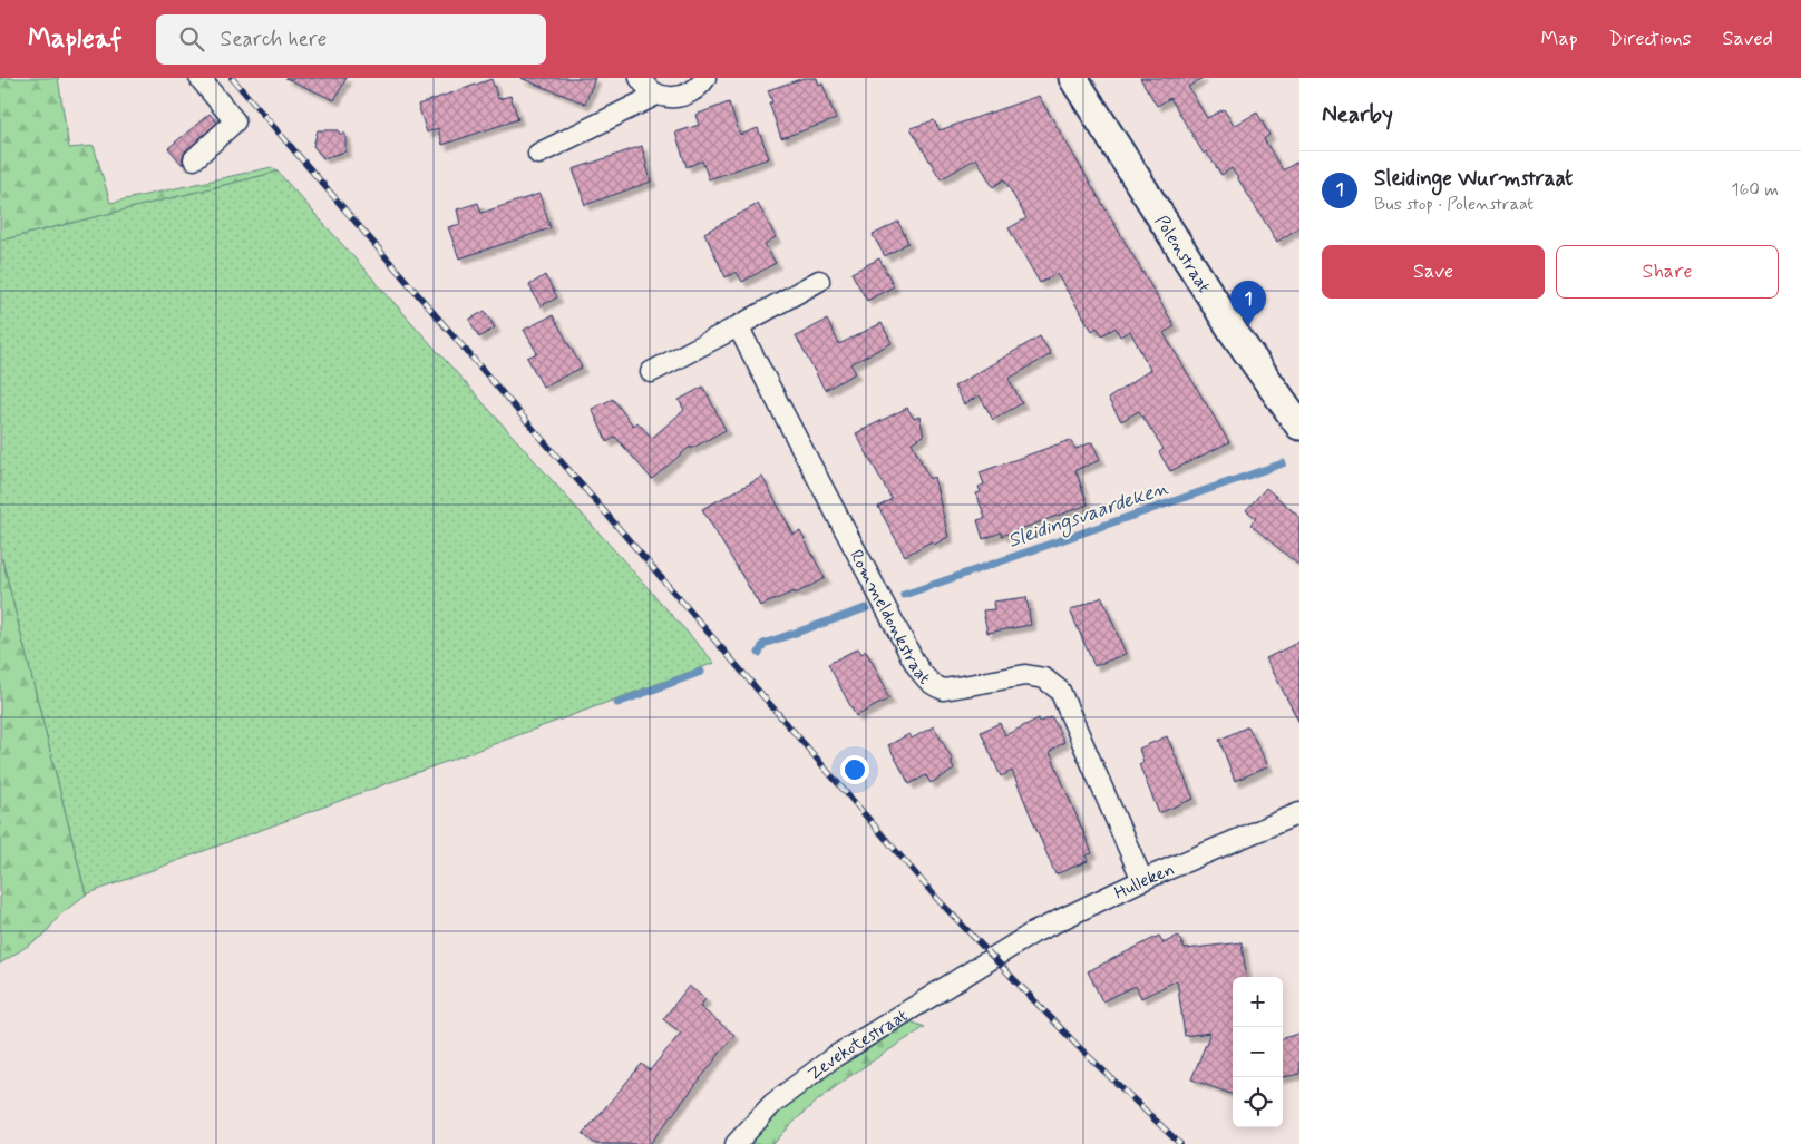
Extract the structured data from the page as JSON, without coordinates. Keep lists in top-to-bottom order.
{
  "streets": {
    "main road": ["Polenstraat"],
    "street": ["Rommeldonkstraat", "Hulleken", "Zevekotestraat"]
  },
  "crossings": [
    ["Rommeldonkstraat", "Hulleken"],
    ["Hulleken", "Zevekotestraat"]
  ],
  "water": ["Sleidingsvaardeken"],
  "page": {
    "header": "Mapleaf",
    "search": "Search here",
    "nav": ["Map", "Directions", "Saved"],
    "heading": "Nearby",
    "list": [
      {
        "mark": "1",
        "name": "Sleidinge Wurmstraat",
        "note": "Bus stop · Polenstraat",
        "value": "160 m"
      }
    ],
    "buttons": ["Save", "Share"],
    "pins": "1",
    "map_buttons": ["+", "−"]
  }
}
